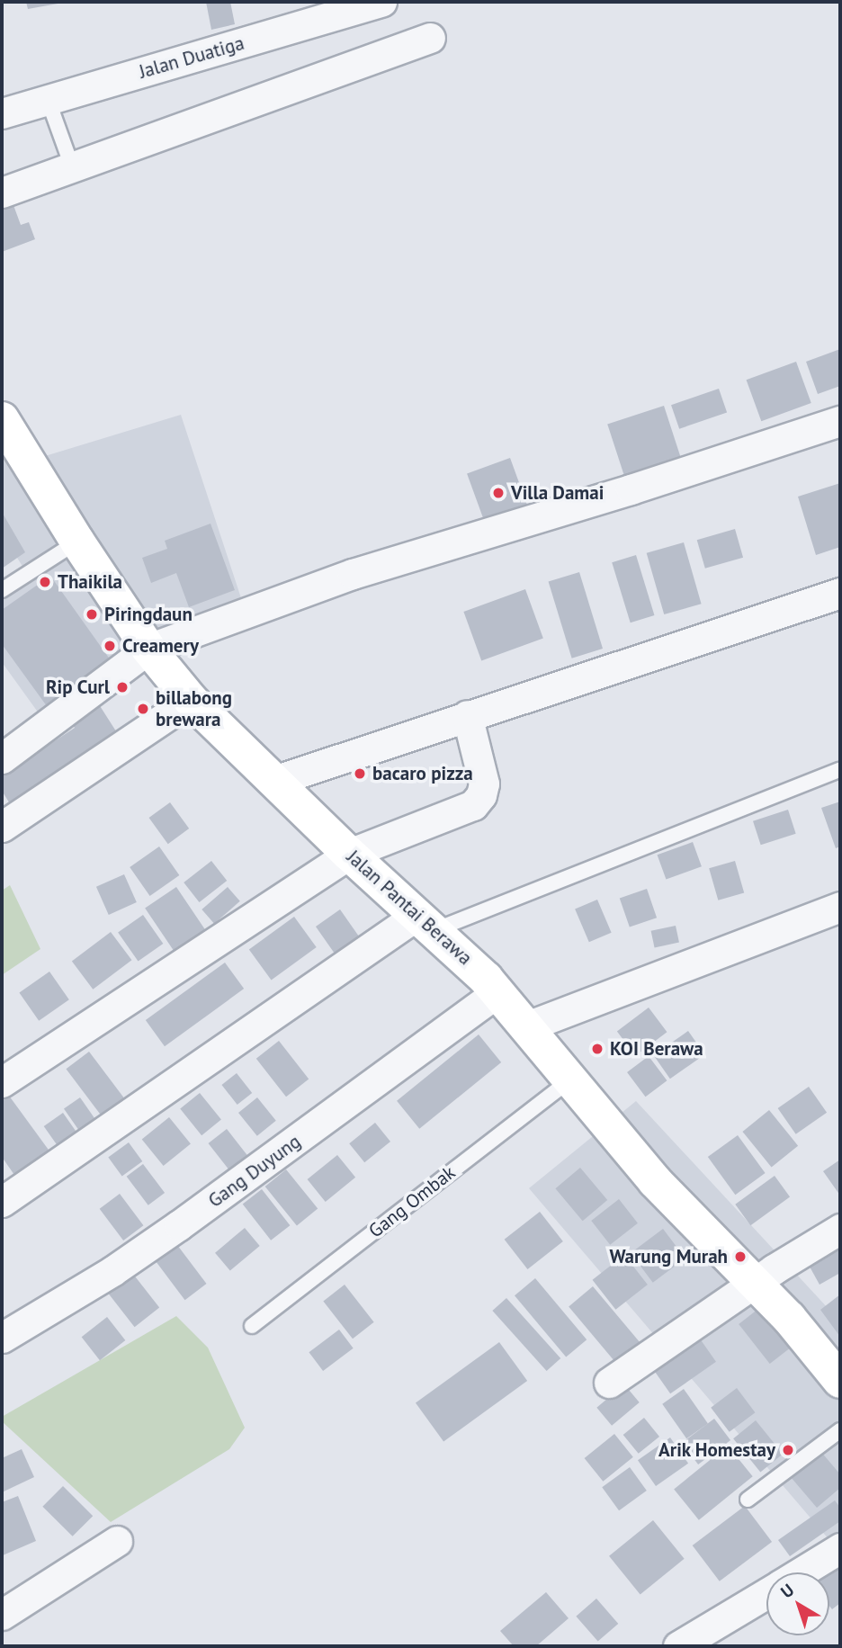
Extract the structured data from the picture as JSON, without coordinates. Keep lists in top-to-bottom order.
{
  "streets": {
    "street": ["Jalan Duatiga", "Jalan Pantai Berawa", "Gang Duyung"],
    "lane": ["Gang Ombak"]
  },
  "crossings": [
    ["Jalan Pantai Berawa", "Gang Duyung"],
    ["Jalan Pantai Berawa", "Gang Ombak"]
  ],
  "places": [
    "Villa Damai",
    "Thaikila",
    "Piringdaun",
    "Creamery",
    "Rip Curl",
    "billabong brewara",
    "bacaro pizza",
    "KOI Berawa",
    "Warung Murah",
    "Arik Homestay"
  ],
  "north": "top left"
}
